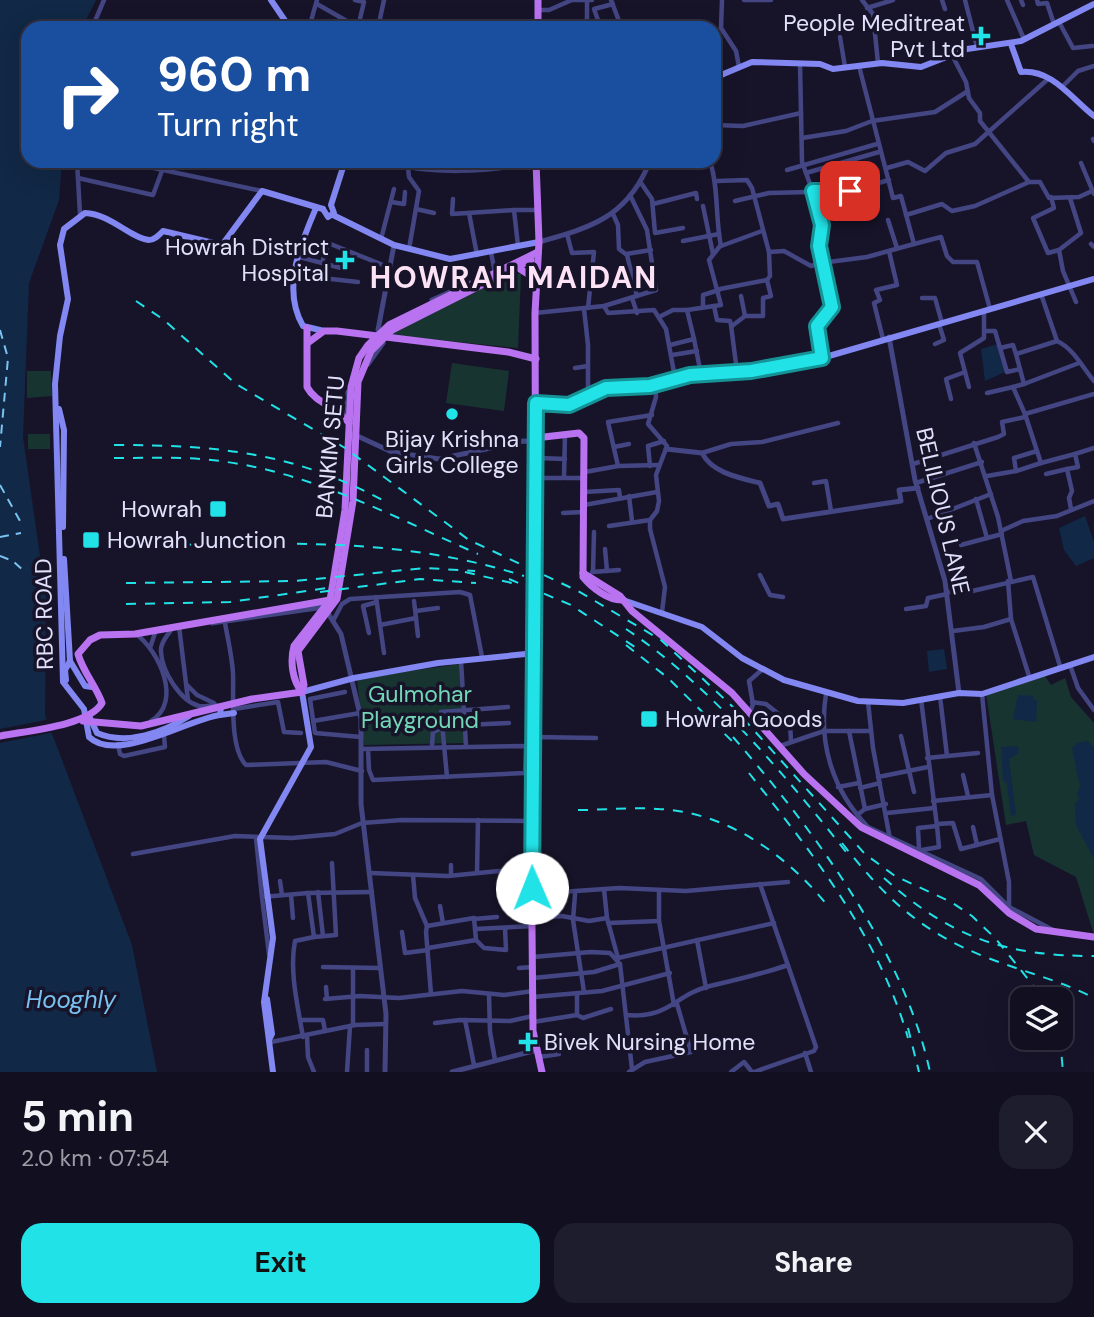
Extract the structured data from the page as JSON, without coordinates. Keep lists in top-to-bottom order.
{
  "streets": {
    "main road": ["BANKIM SETU", "RBC ROAD"],
    "street": ["BELILIOUS LANE"]
  },
  "districts": ["HOWRAH MAIDAN"],
  "water": ["Hooghly"],
  "parks": ["Gulmohar Playground"],
  "places": {
    "health": ["People Meditreat Pvt Ltd", "Howrah District Hospital", "Bivek Nursing Home"],
    "other": ["Bijay Krishna Girls College"],
    "transit": ["Howrah", "Howrah Junction", "Howrah Goods"]
  },
  "page": {
    "turn": ["960 m", "Turn right"],
    "heading": ["5 min", "2.0 km · 07:54"],
    "buttons": ["Exit", "Share"]
  }
}
